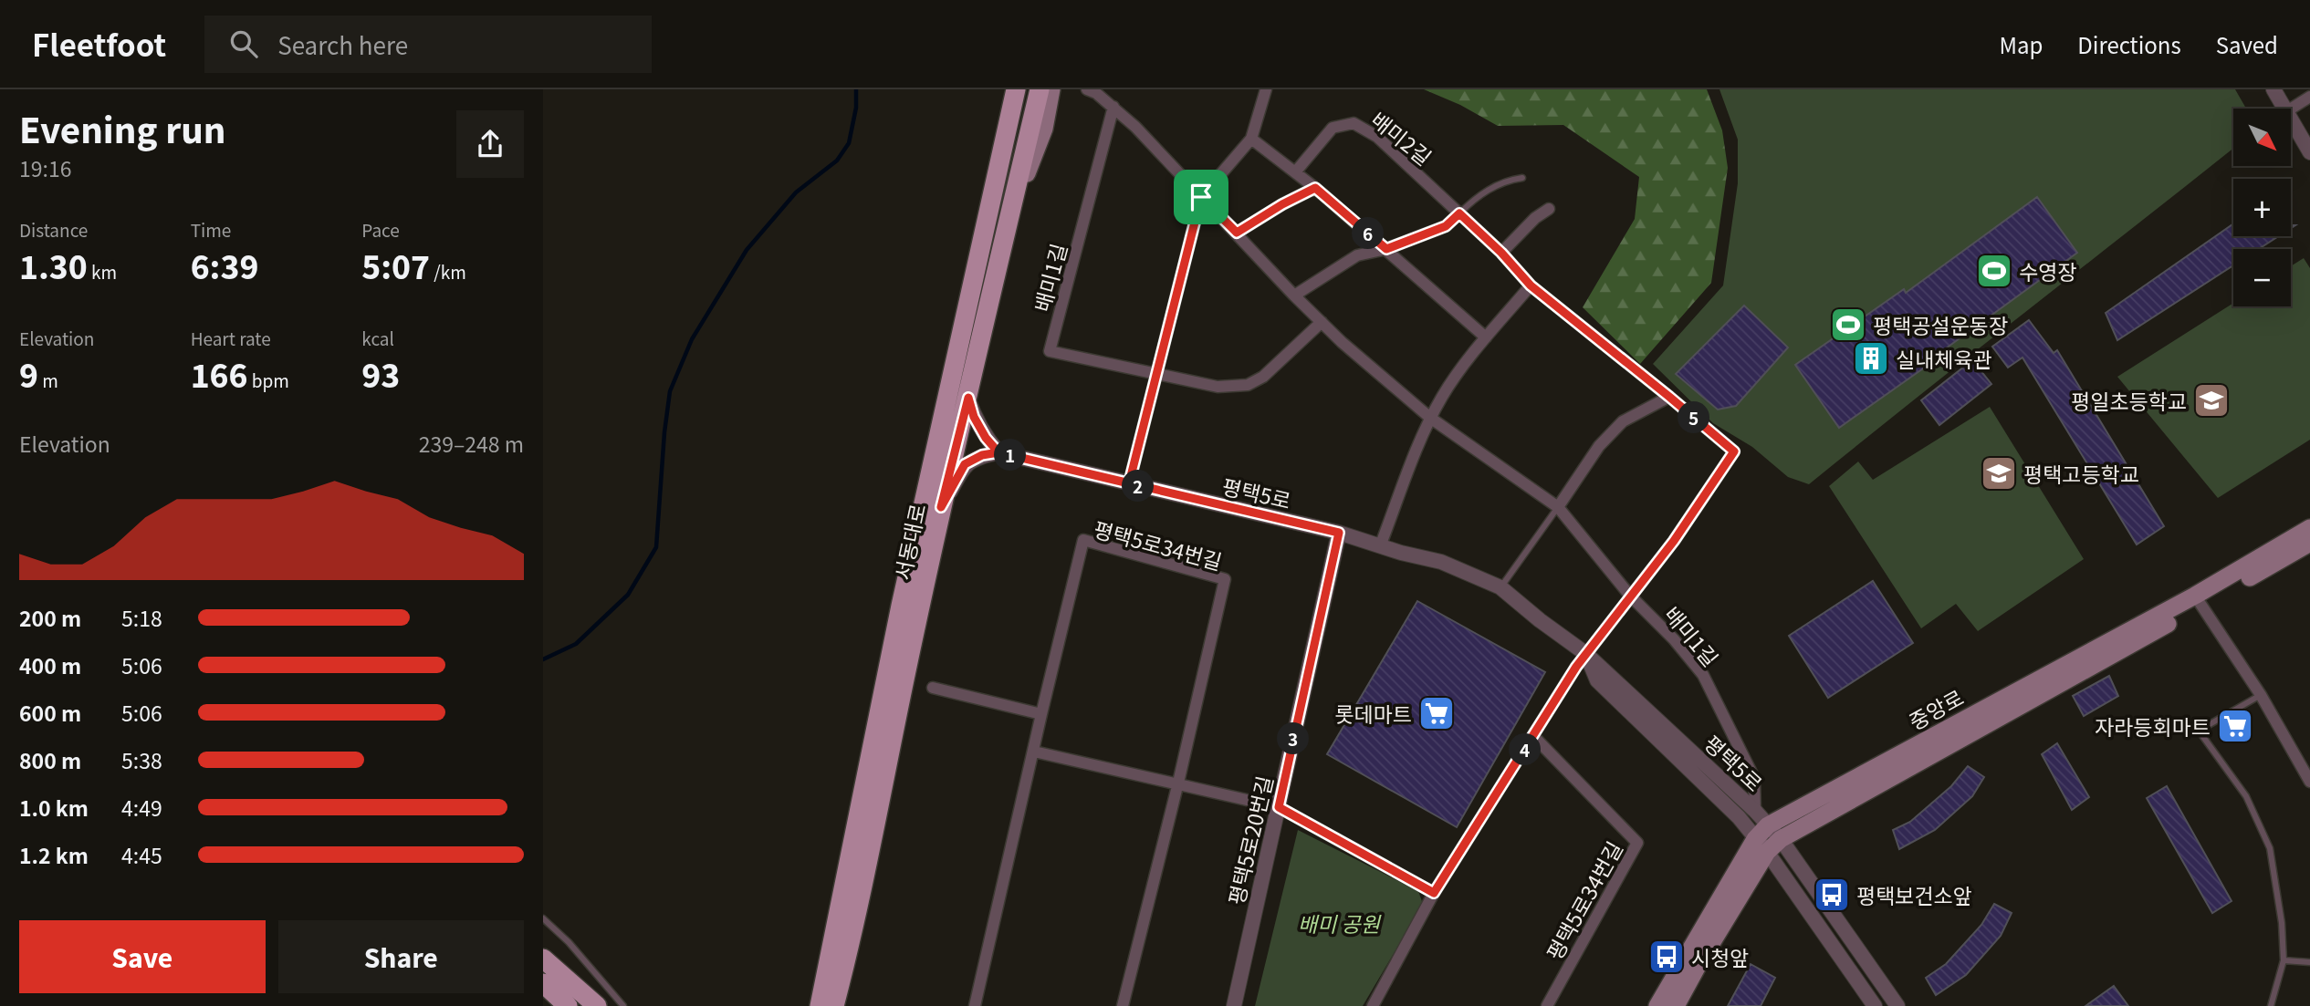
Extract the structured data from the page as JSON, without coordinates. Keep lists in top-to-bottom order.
{
  "streets": {
    "main road": ["서동대로", "중앙로"],
    "street": [
      "배미2길",
      "배미1길",
      "평택5로",
      "평택5로34번길",
      "평택5로20번길"
    ]
  },
  "crossings": [
    ["배미2길", "배미1길"],
    ["배미1길", "평택5로"],
    ["평택5로", "중앙로"],
    ["평택5로", "평택5로20번길"]
  ],
  "parks": ["배미 공원"],
  "places": {
    "sports": ["수영장", "평택공설운동장"],
    "building": ["실내체육관"],
    "school or university": ["평일초등학교", "평택고등학교"],
    "supermarket": ["롯데마트", "자라등회마트"],
    "bus stop": ["평택보건소앞", "시청앞"]
  },
  "north": "bottom right",
  "page": {
    "header": "Fleetfoot",
    "search": "Search here",
    "nav": ["Map", "Directions", "Saved"],
    "heading": ["Evening run", "19:16"],
    "map_buttons": ["+", "−"],
    "stats": [
      ["Distance", "1.30 km"],
      ["Time", "6:39"],
      ["Pace", "5:07 /km"],
      ["Elevation", "9 m"],
      ["Heart rate", "166 bpm"],
      ["kcal", "93"]
    ],
    "pins": [
      "6",
      "5",
      "1",
      "2",
      "3",
      "4"
    ],
    "chart": ["Elevation", "239–248 m"],
    "list": [
      {
        "name": "200 m",
        "note": "5:18"
      },
      {
        "name": "400 m",
        "note": "5:06"
      },
      {
        "name": "600 m",
        "note": "5:06"
      },
      {
        "name": "800 m",
        "note": "5:38"
      },
      {
        "name": "1.0 km",
        "note": "4:49"
      },
      {
        "name": "1.2 km",
        "note": "4:45"
      }
    ],
    "buttons": ["Save", "Share"]
  }
}
